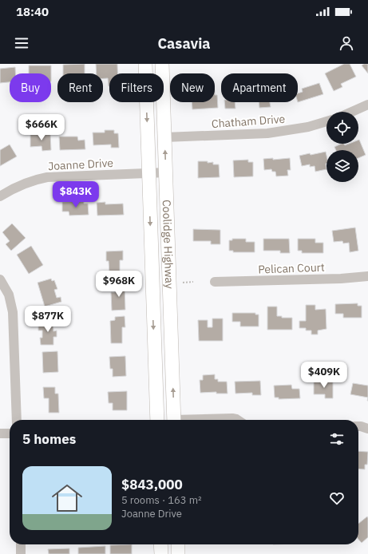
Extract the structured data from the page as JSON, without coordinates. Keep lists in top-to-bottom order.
{
  "streets": {
    "main road": ["Coolidge Highway"],
    "street": ["Chatham Drive", "Joanne Drive", "Pelican Court"]
  },
  "crossings": [
    ["Chatham Drive", "Coolidge Highway"],
    ["Joanne Drive", "Coolidge Highway"]
  ],
  "page": {
    "status": "18:40",
    "header": "Casavia",
    "chip": [
      "Buy",
      "Rent",
      "Filters",
      "New",
      "Apartment"
    ],
    "price": [
      "$666K",
      "$843K",
      "$968K",
      "$877K",
      "$409K"
    ],
    "heading": "5 homes",
    "list": [
      {
        "name": "$843,000",
        "note": "5 rooms · 163 m² · Joanne Drive"
      }
    ]
  }
}
